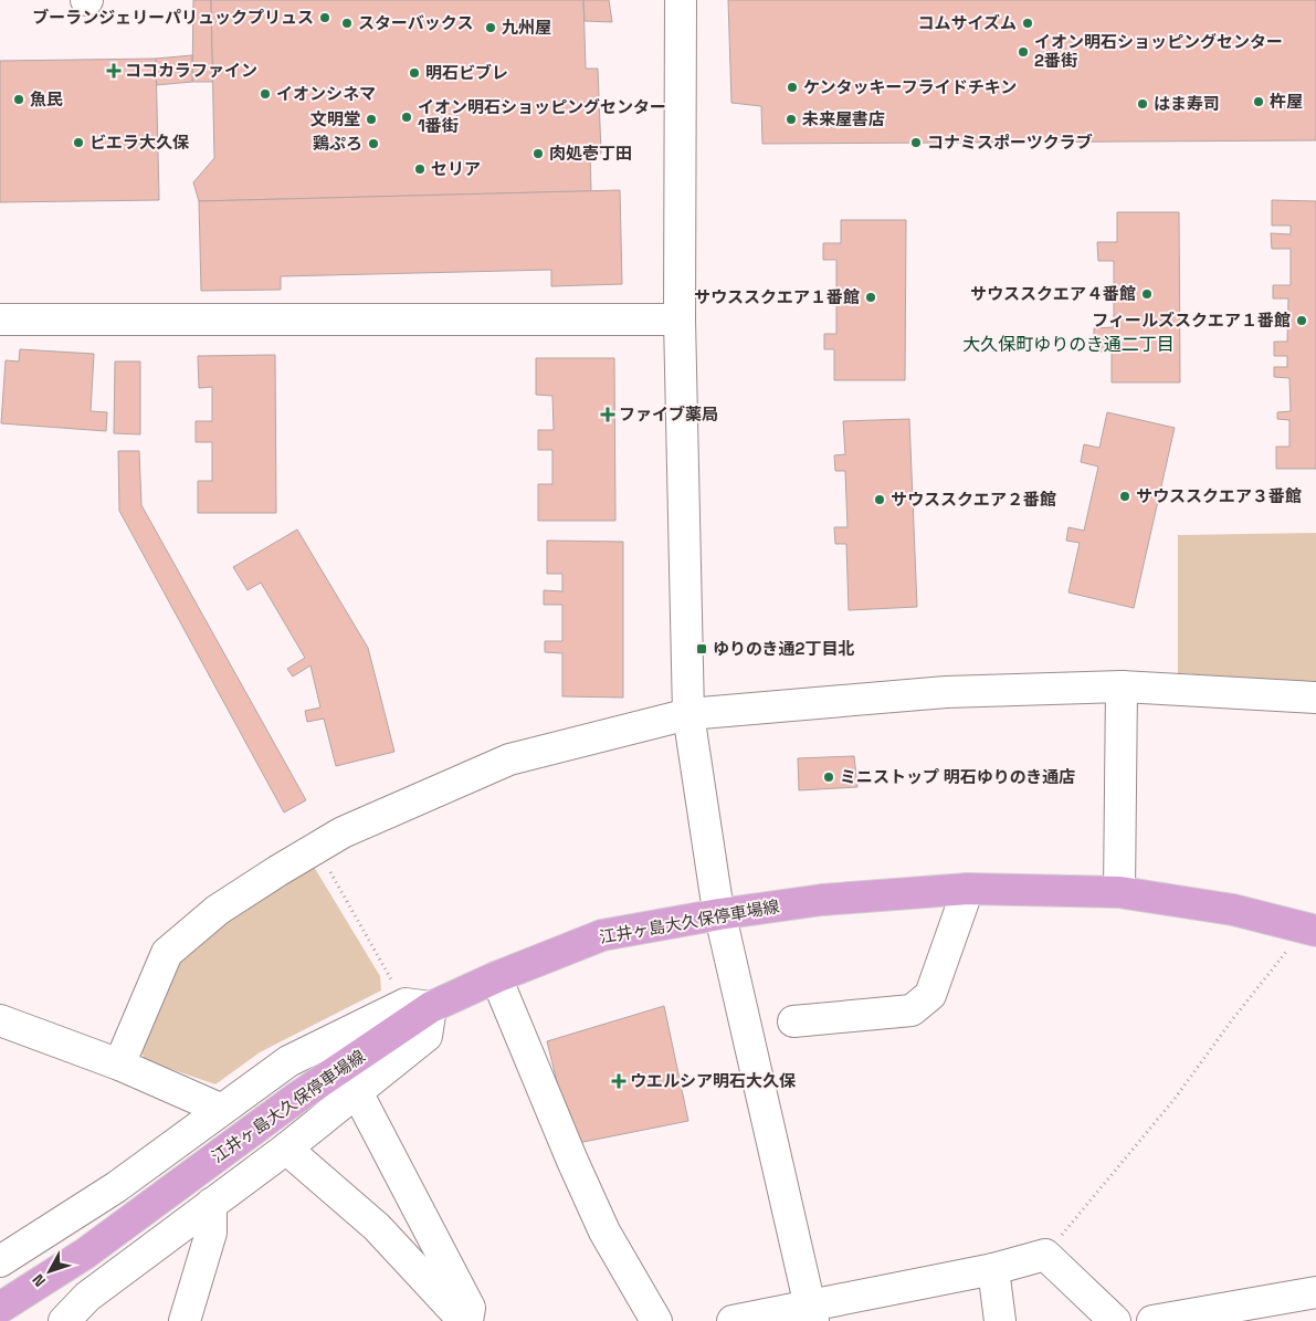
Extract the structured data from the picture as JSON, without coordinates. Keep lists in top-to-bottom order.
{
  "streets": {
    "main road": ["江井ヶ島大久保停車場線"]
  },
  "districts": ["大久保町ゆりのき通二丁目"],
  "places": {
    "other": [
      "ブーランジェリーパリュックプリュス",
      "スターバックス",
      "コムサイズム",
      "九州屋",
      "イオン明石ショッピングセンター 2番街",
      "明石ビブレ",
      "ケンタッキーフライドチキン",
      "イオンシネマ",
      "魚民",
      "杵屋",
      "はま寿司",
      "イオン明石ショッピングセンター 1番街",
      "文明堂",
      "未来屋書店",
      "ビエラ大久保",
      "コナミスポーツクラブ",
      "鶏ぷろ",
      "肉処壱丁田",
      "セリア",
      "サウススクエア４番館",
      "サウススクエア１番館",
      "フィールズスクエア１番館",
      "サウススクエア３番館",
      "サウススクエア２番館",
      "ミニストップ 明石ゆりのき通店"
    ],
    "health": ["ココカラファイン", "ファイブ薬局", "ウエルシア明石大久保"],
    "transit": ["ゆりのき通2丁目北"]
  },
  "north": "bottom left"
}
